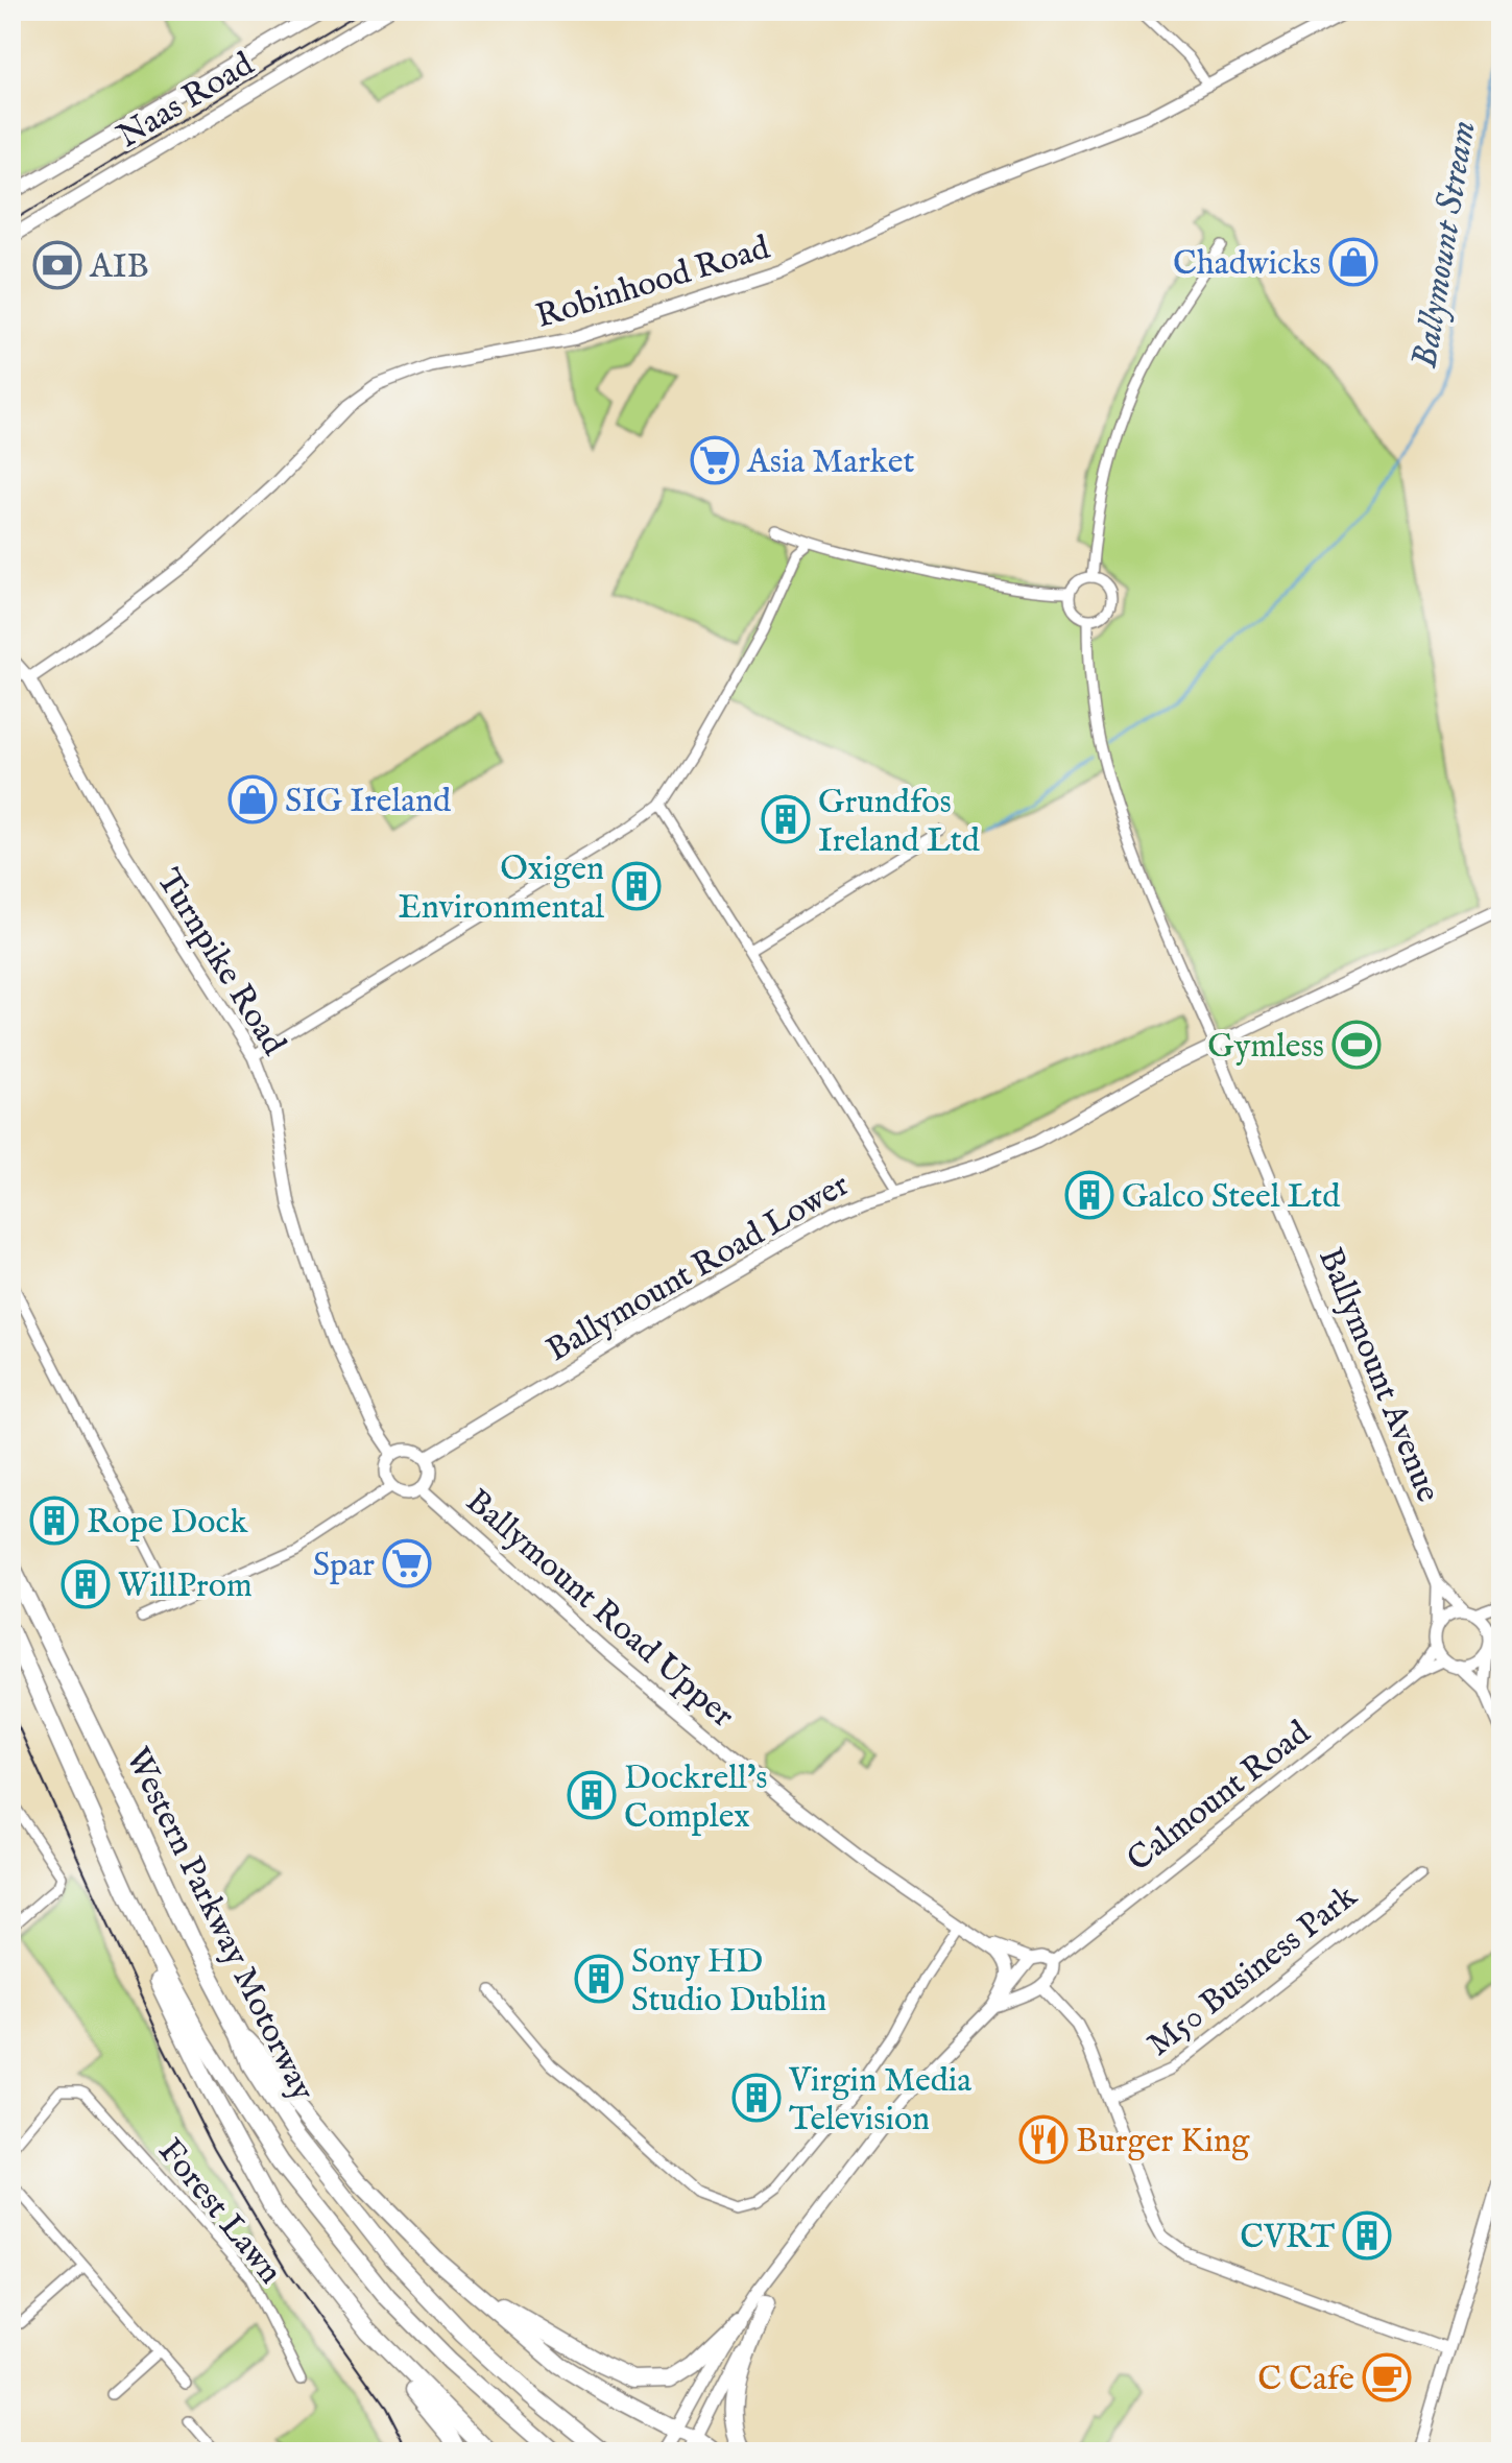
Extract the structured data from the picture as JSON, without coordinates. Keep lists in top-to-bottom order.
{
  "streets": {
    "highway": ["Western Parkway Motorway"],
    "main road": ["Naas Road"],
    "street": [
      "Robinhood Road",
      "Turnpike Road",
      "Ballymount Road Lower",
      "Ballymount Avenue",
      "Ballymount Road Upper",
      "Calmount Road",
      "M50 Business Park",
      "Forest Lawn"
    ]
  },
  "crossings": [
    ["Robinhood Road", "Turnpike Road"],
    ["Turnpike Road", "Ballymount Road Lower"],
    ["Turnpike Road", "Ballymount Road Upper"],
    ["Ballymount Road Lower", "Ballymount Avenue"],
    ["Ballymount Road Lower", "Ballymount Road Upper"],
    ["Ballymount Avenue", "Calmount Road"],
    ["Ballymount Road Upper", "Calmount Road"]
  ],
  "water": ["Ballymount Stream"],
  "places": {
    "shop": ["Chadwicks", "SIG Ireland"],
    "bank": ["AIB"],
    "supermarket": ["Asia Market", "Spar"],
    "building": [
      "Grundfos Ireland Ltd",
      "Oxigen Environmental",
      "Galco Steel Ltd",
      "Rope Dock",
      "WillProm",
      "Dockrell's Complex",
      "Sony HD Studio Dublin",
      "Virgin Media Television",
      "CVRT"
    ],
    "sports": ["Gymless"],
    "restaurant": ["Burger King"],
    "cafe": ["C Cafe"]
  }
}
